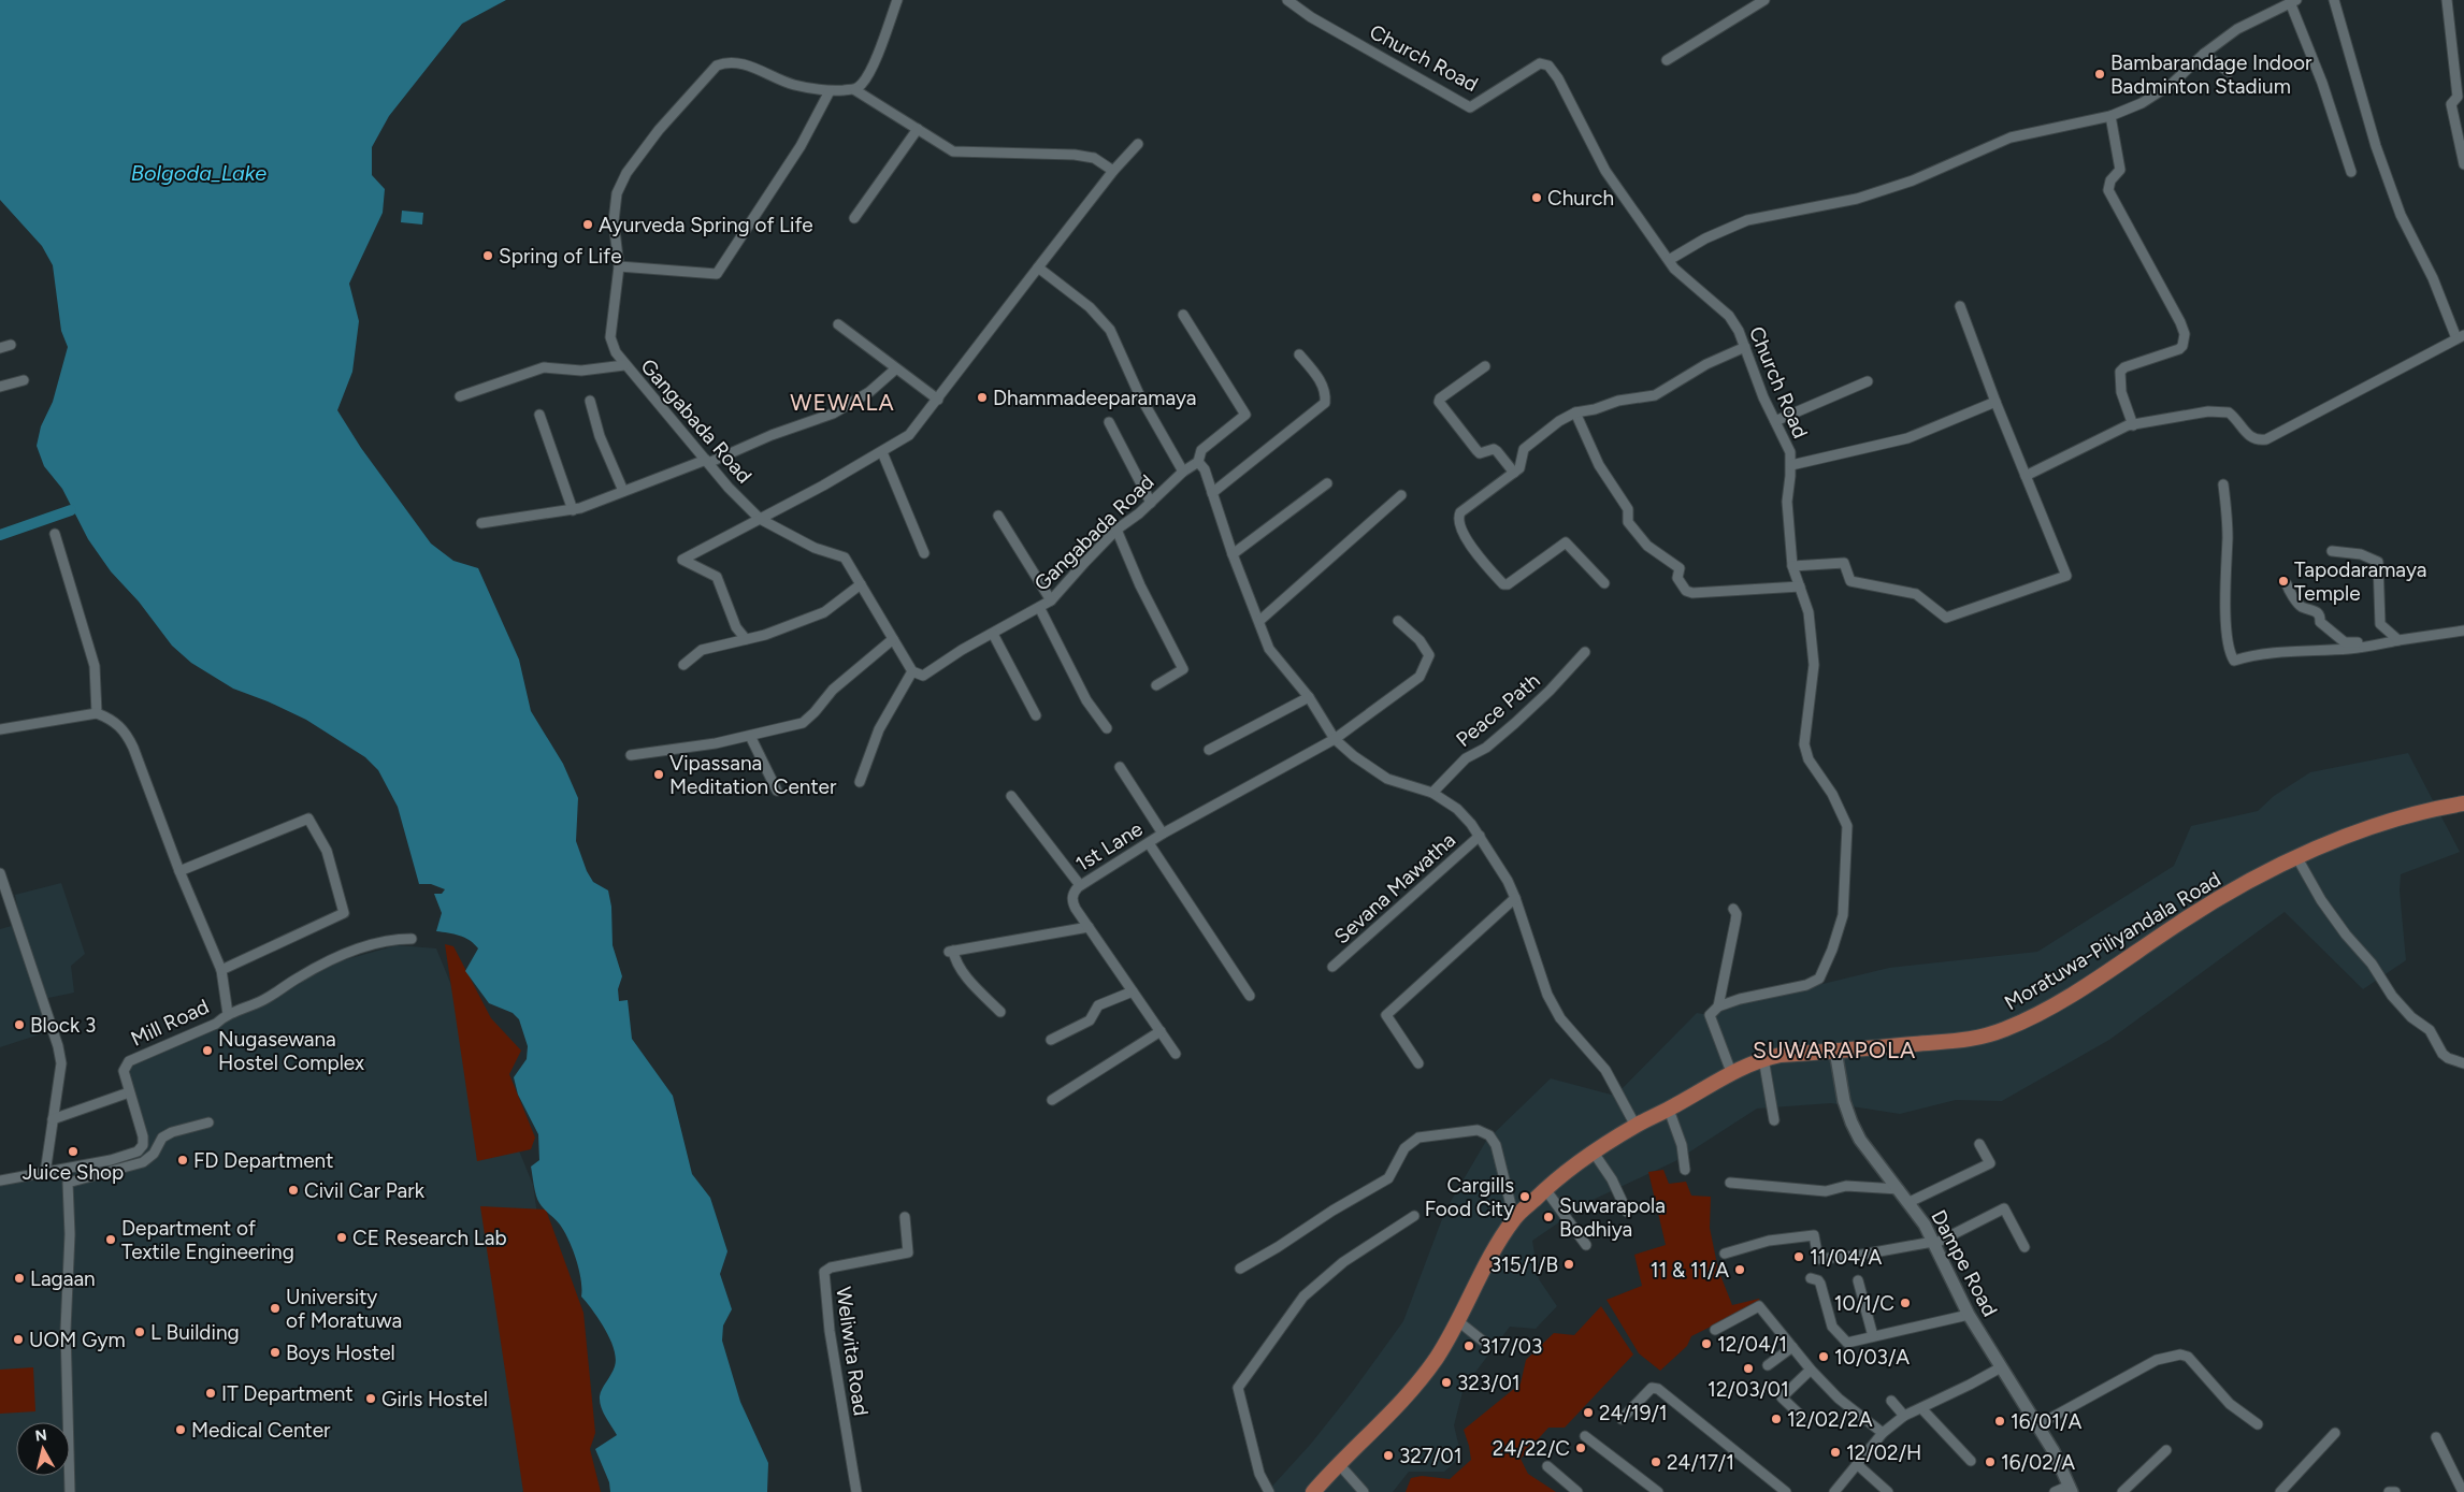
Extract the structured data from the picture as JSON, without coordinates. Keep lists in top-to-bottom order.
{
  "streets": {
    "main road": ["Moratuwa-Piliyandala Road"],
    "street": [
      "Church Road",
      "Gangabada Road",
      "Peace Path",
      "1st Lane",
      "Sevana Mawatha",
      "Mill Road",
      "Dampe Road",
      "Weliwita Road"
    ]
  },
  "crossings": [
    ["Moratuwa-Piliyandala Road", "Dampe Road"]
  ],
  "districts": ["WEWALA", "SUWARAPOLA"],
  "water": ["Bolgoda_Lake"],
  "places": [
    "Bambarandage Indoor Badminton Stadium",
    "Church",
    "Ayurveda Spring of Life",
    "Spring of Life",
    "Dhammadeeparamaya",
    "Tapodaramaya Temple",
    "Vipassana Meditation Center",
    "Block 3",
    "Nugasewana Hostel Complex",
    "Juice Shop",
    "FD Department",
    "Civil Car Park",
    "Cargills Food City",
    "Suwarapola Bodhiya",
    "CE Research Lab",
    "Department of Textile Engineering",
    "11/04/A",
    "315/1/B",
    "11 & 11/A",
    "Lagaan",
    "10/1/C",
    "University of Moratuwa",
    "L Building",
    "UOM Gym",
    "12/04/1",
    "317/03",
    "Boys Hostel",
    "10/03/A",
    "12/03/01",
    "323/01",
    "IT Department",
    "Girls Hostel",
    "24/19/1",
    "12/02/2A",
    "16/01/A",
    "Medical Center",
    "24/22/C",
    "12/02/H",
    "327/01",
    "24/17/1",
    "16/02/A"
  ],
  "north": "top"
}
